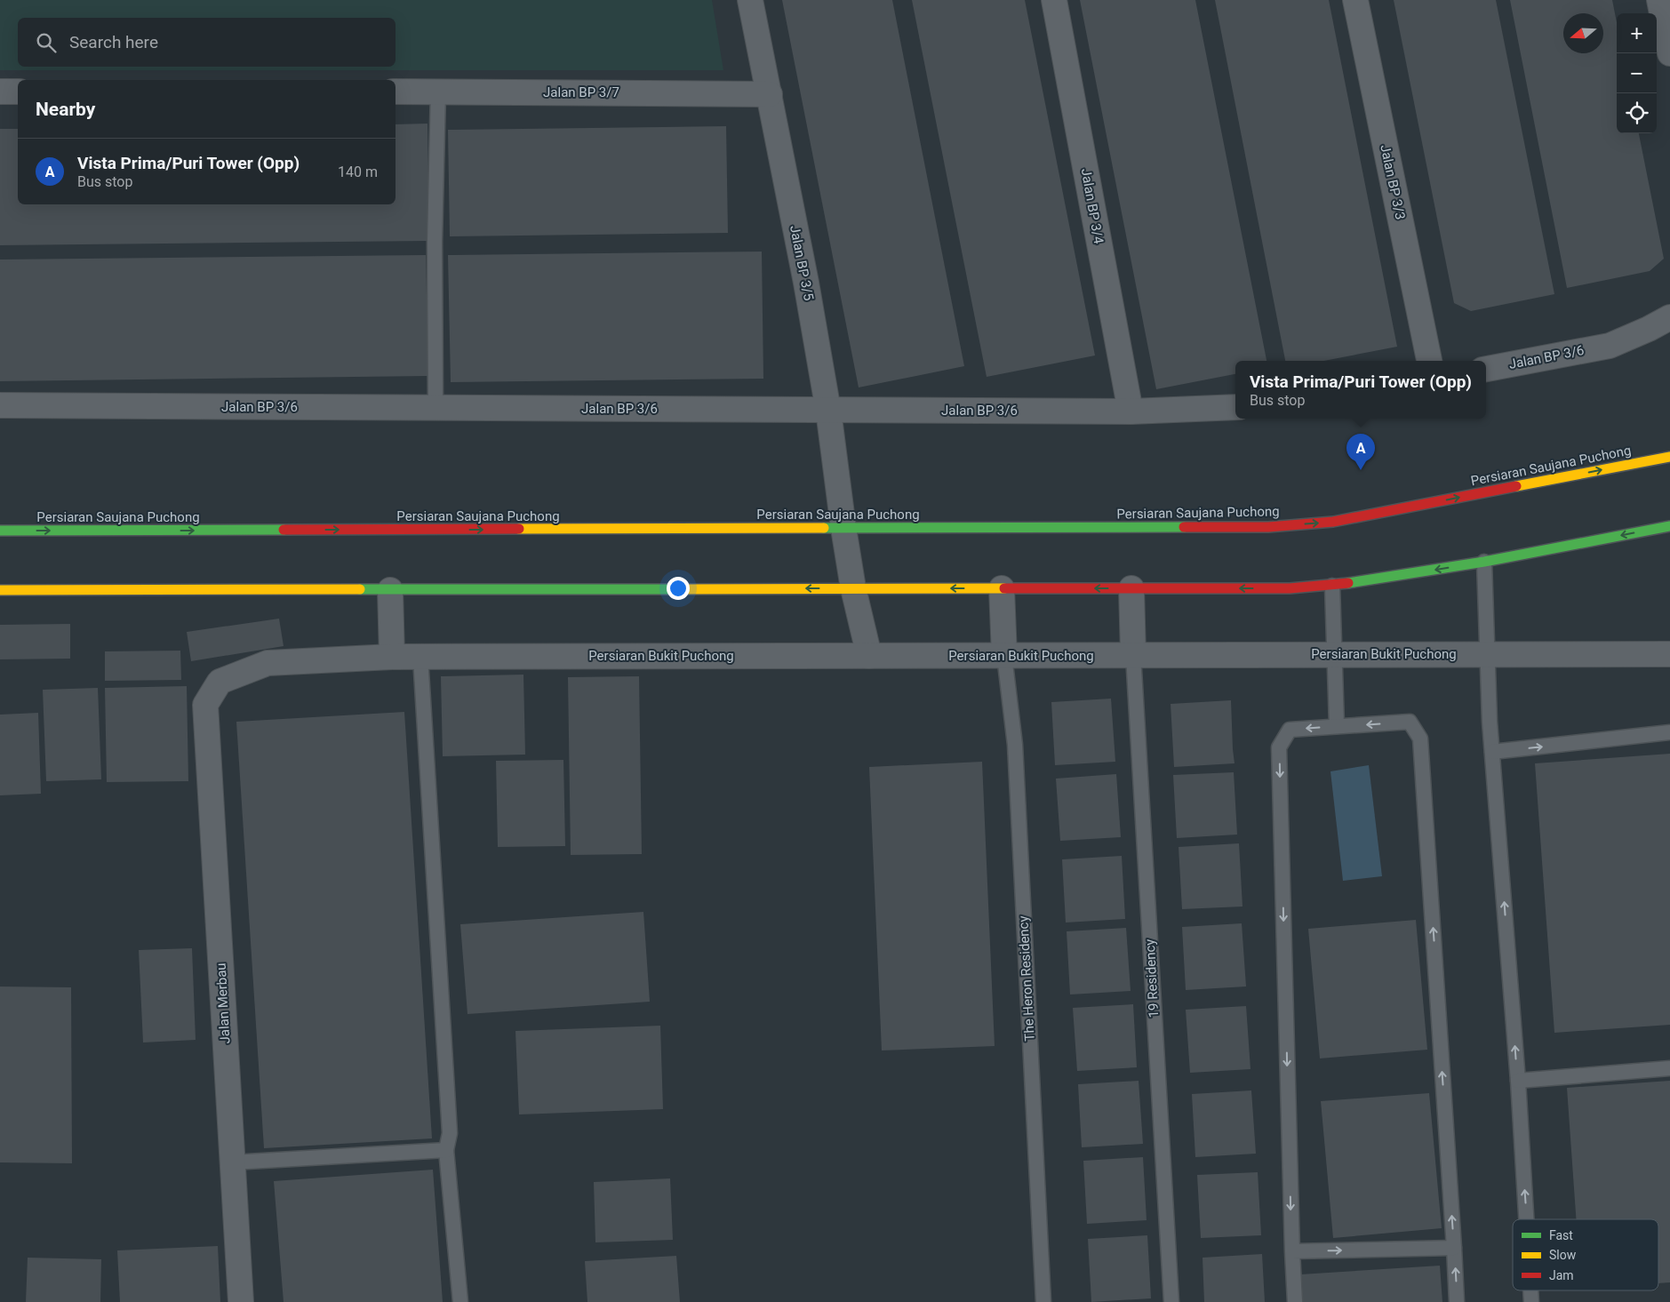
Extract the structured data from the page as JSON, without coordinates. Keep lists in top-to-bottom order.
{
  "streets": {
    "street": [
      "Jalan BP 3/7",
      "Jalan BP 3/3",
      "Jalan BP 3/4",
      "Jalan BP 3/5",
      "Jalan BP 3/6",
      "Persiaran Saujana Puchong",
      "Persiaran Bukit Puchong",
      "Jalan Merbau"
    ],
    "lane": ["The Heron Residency", "19 Residency"]
  },
  "crossings": [
    ["Jalan BP 3/7", "Jalan BP 3/5"],
    ["Jalan BP 3/4", "Jalan BP 3/6"],
    ["Jalan BP 3/5", "Jalan BP 3/6"],
    ["Jalan BP 3/5", "Persiaran Saujana Puchong"],
    ["Jalan BP 3/5", "Persiaran Bukit Puchong"],
    ["Persiaran Bukit Puchong", "The Heron Residency"],
    ["Persiaran Bukit Puchong", "19 Residency"],
    ["Persiaran Bukit Puchong", "Jalan Merbau"]
  ],
  "legend": ["Fast", "Slow", "Jam"],
  "north": "left",
  "page": {
    "map_buttons": ["+", "−"],
    "search": "Search here",
    "heading": "Nearby",
    "list": [
      {
        "mark": "A",
        "name": "Vista Prima/Puri Tower (Opp)",
        "note": "Bus stop",
        "value": "140 m"
      }
    ],
    "popup": ["Vista Prima/Puri Tower (Opp)", "Bus stop"],
    "pins": "A"
  }
}
